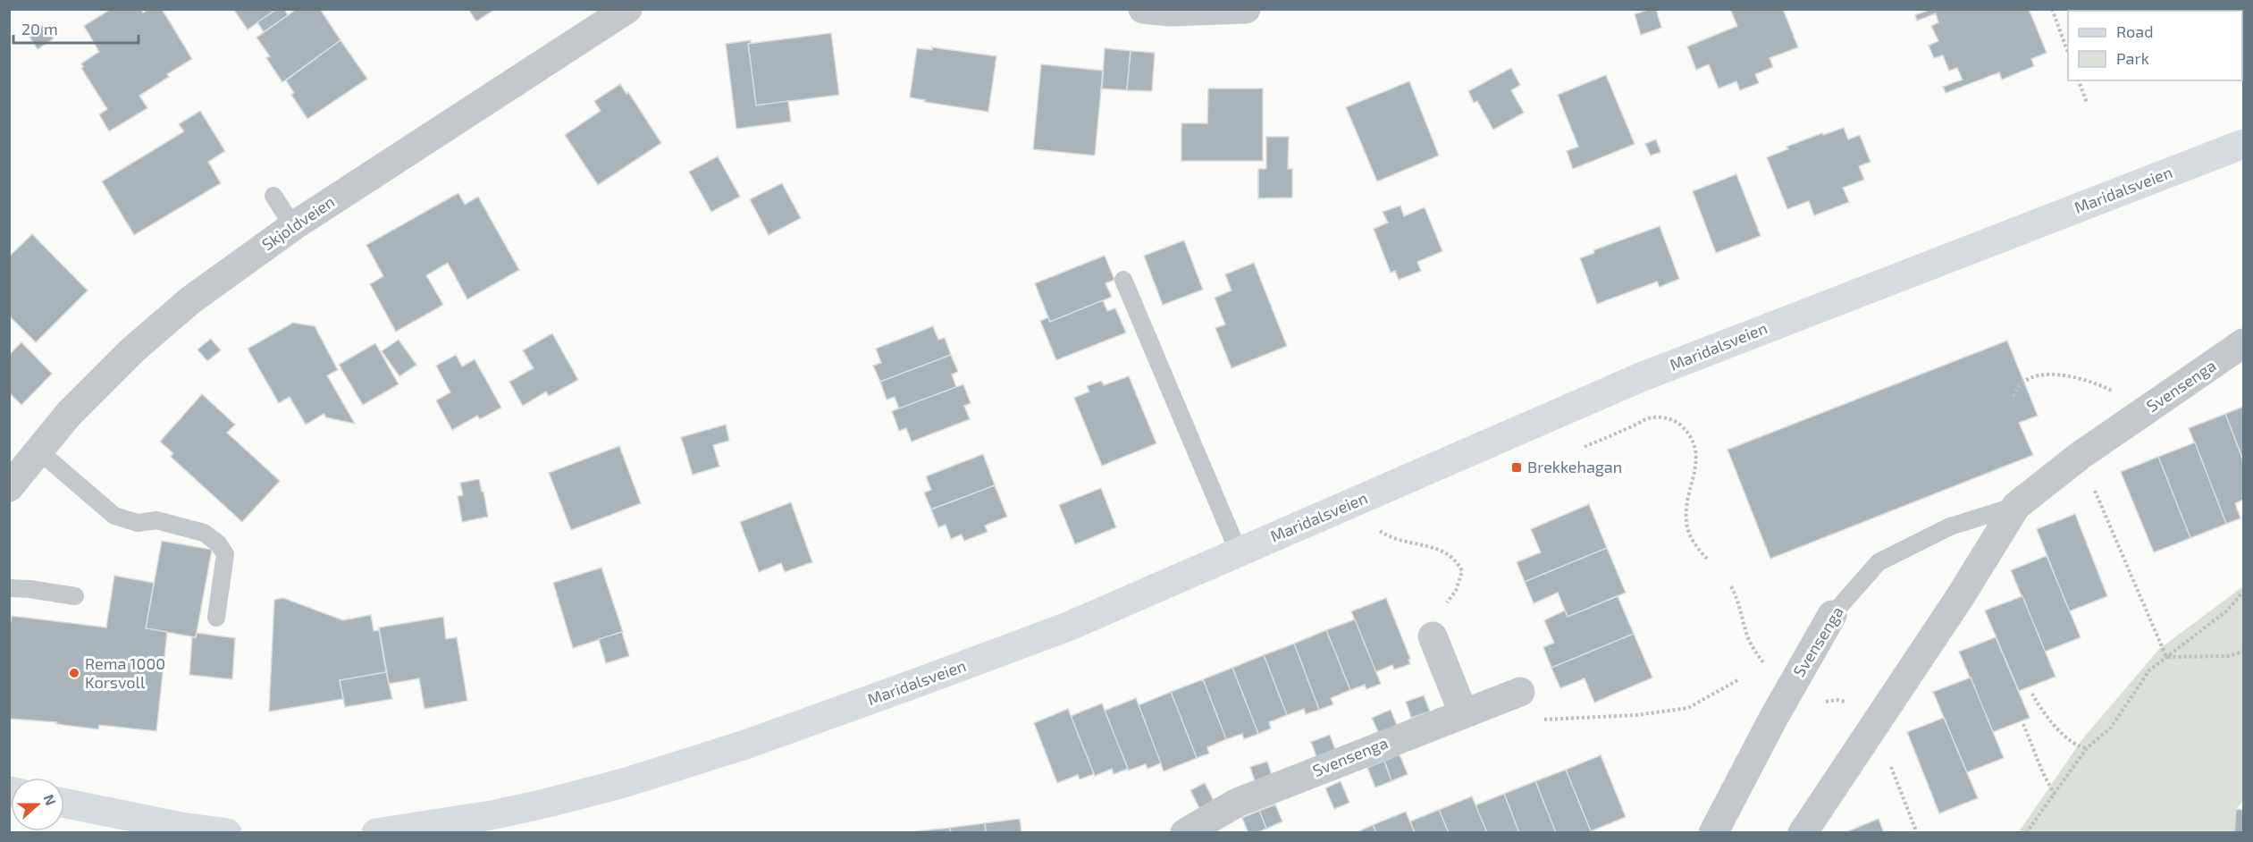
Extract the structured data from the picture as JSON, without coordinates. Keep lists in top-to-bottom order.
{
  "streets": {
    "main road": ["Maridalsveien"],
    "street": ["Skjoldveien", "Svensenga"]
  },
  "places": {
    "transit": ["Brekkehagan"],
    "other": ["Rema 1000 Korsvoll"]
  },
  "legend": ["Road", "Park"],
  "scale_bar": "20 m",
  "north": "right"
}
